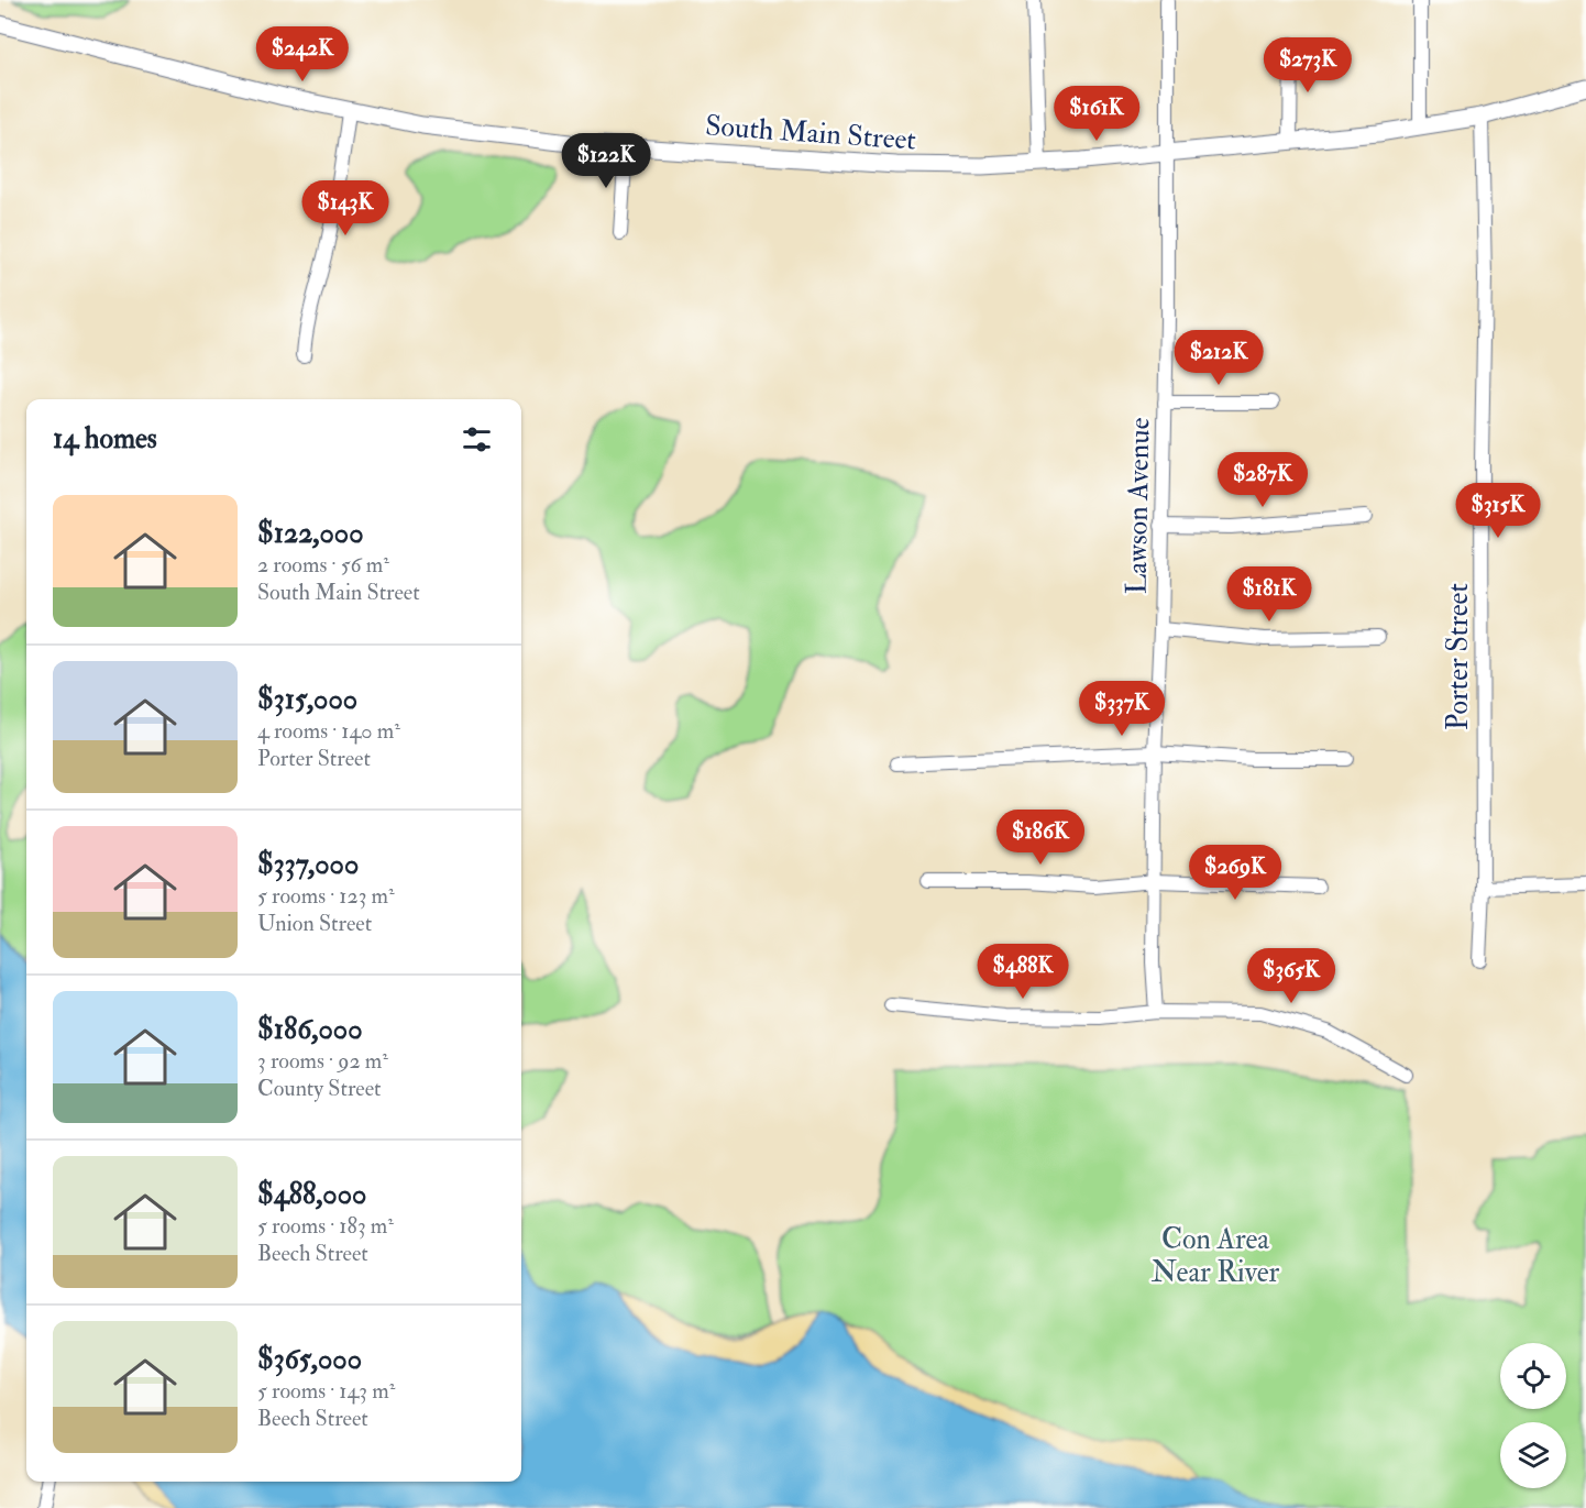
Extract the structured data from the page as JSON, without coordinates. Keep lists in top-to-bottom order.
{
  "streets": {
    "main road": ["South Main Street"],
    "street": ["Lawson Avenue", "Porter Street"]
  },
  "crossings": [
    ["South Main Street", "Lawson Avenue"],
    ["South Main Street", "Porter Street"]
  ],
  "parks": ["Con Area Near River"],
  "page": {
    "price": [
      "$242K",
      "$273K",
      "$161K",
      "$122K",
      "$143K",
      "$212K",
      "$287K",
      "$315K",
      "$181K",
      "$337K",
      "$186K",
      "$269K",
      "$488K",
      "$365K"
    ],
    "heading": "14 homes",
    "list": [
      {
        "name": "$122,000",
        "note": "2 rooms · 56 m² · South Main Street"
      },
      {
        "name": "$315,000",
        "note": "4 rooms · 140 m² · Porter Street"
      },
      {
        "name": "$337,000",
        "note": "5 rooms · 123 m² · Union Street"
      },
      {
        "name": "$186,000",
        "note": "3 rooms · 92 m² · County Street"
      },
      {
        "name": "$488,000",
        "note": "5 rooms · 183 m² · Beech Street"
      },
      {
        "name": "$365,000",
        "note": "5 rooms · 143 m² · Beech Street"
      }
    ]
  }
}
